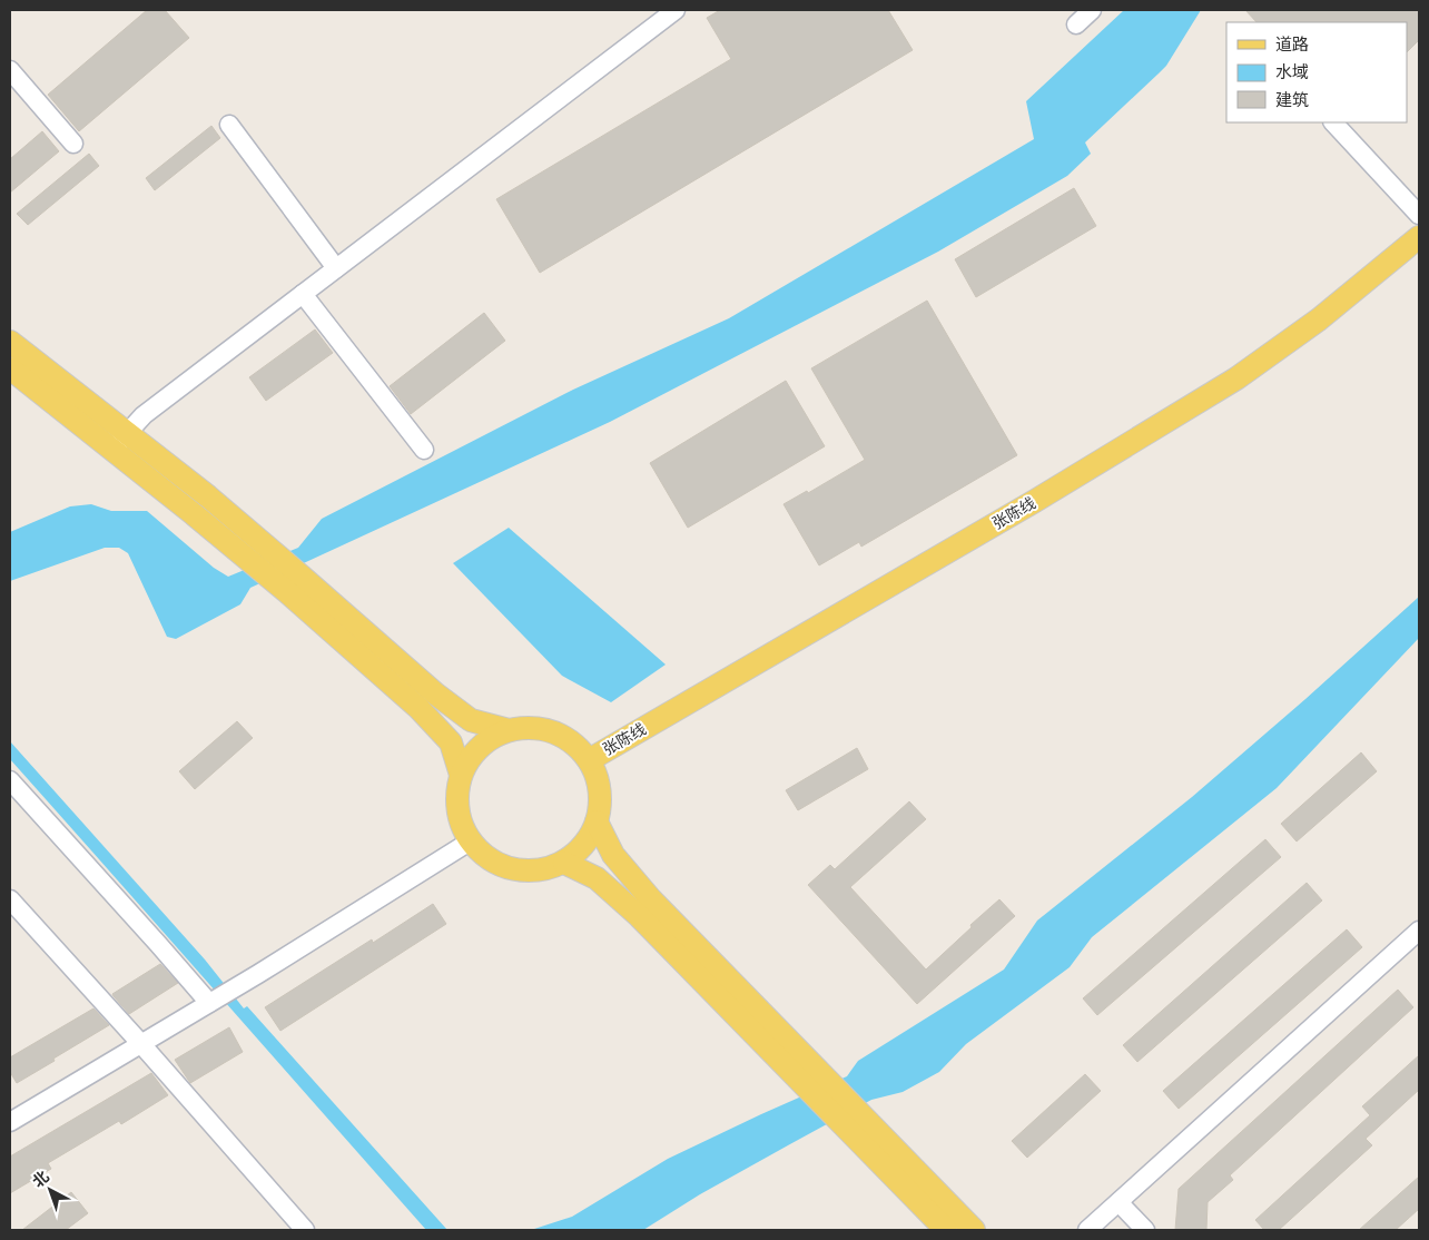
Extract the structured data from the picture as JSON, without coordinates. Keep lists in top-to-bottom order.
{
  "streets": {
    "main road": ["张陈线"]
  },
  "legend": ["道路", "水域", "建筑"],
  "north": "top left"
}
